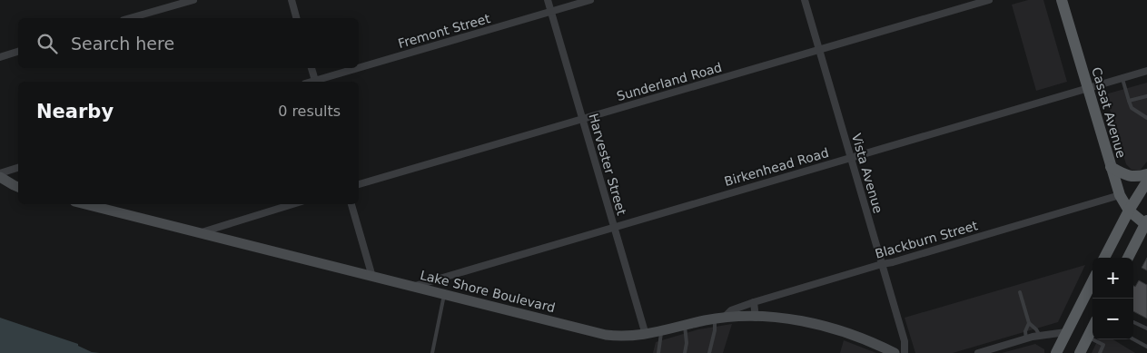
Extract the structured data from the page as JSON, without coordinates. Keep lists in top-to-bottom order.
{
  "streets": {
    "main road": ["Cassat Avenue"],
    "street": [
      "Fremont Street",
      "Sunderland Road",
      "Harvester Street",
      "Birkenhead Road",
      "Vista Avenue",
      "Blackburn Street",
      "Lake Shore Boulevard"
    ]
  },
  "crossings": [
    ["Fremont Street", "Harvester Street"],
    ["Sunderland Road", "Harvester Street"],
    ["Sunderland Road", "Vista Avenue"],
    ["Cassat Avenue", "Birkenhead Road"],
    ["Cassat Avenue", "Blackburn Street"],
    ["Harvester Street", "Birkenhead Road"],
    ["Harvester Street", "Lake Shore Boulevard"],
    ["Birkenhead Road", "Vista Avenue"],
    ["Birkenhead Road", "Lake Shore Boulevard"],
    ["Vista Avenue", "Blackburn Street"],
    ["Blackburn Street", "Lake Shore Boulevard"]
  ],
  "page": {
    "search": "Search here",
    "heading": ["Nearby", "0 results"],
    "map_buttons": ["+", "−"]
  }
}
